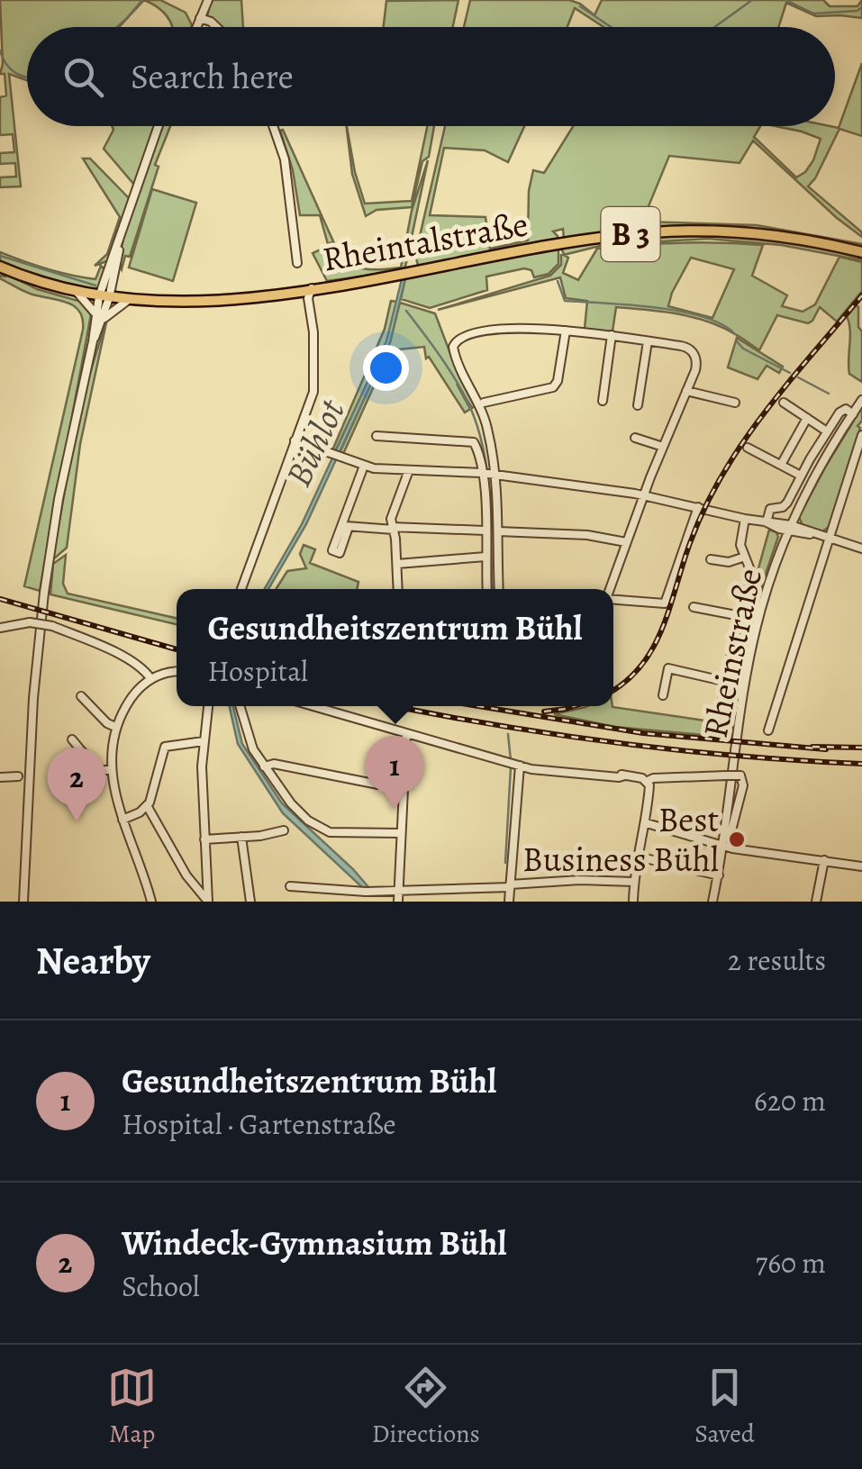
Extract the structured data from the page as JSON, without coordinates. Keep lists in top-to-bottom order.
{
  "streets": {
    "main road": ["B 3", "Rheintalstraße"],
    "street": ["Rheinstraße"]
  },
  "water": ["Bühlot"],
  "places": ["Best Business Bühl"],
  "page": {
    "search": "Search here",
    "popup": ["Gesundheitszentrum Bühl", "Hospital"],
    "pins": ["1", "2"],
    "heading": ["Nearby", "2 results"],
    "list": [
      {
        "mark": "1",
        "name": "Gesundheitszentrum Bühl",
        "note": "Hospital · Gartenstraße",
        "value": "620 m"
      },
      {
        "mark": "2",
        "name": "Windeck-Gymnasium Bühl",
        "note": "School",
        "value": "760 m"
      }
    ],
    "nav": ["Map", "Directions", "Saved"]
  }
}
